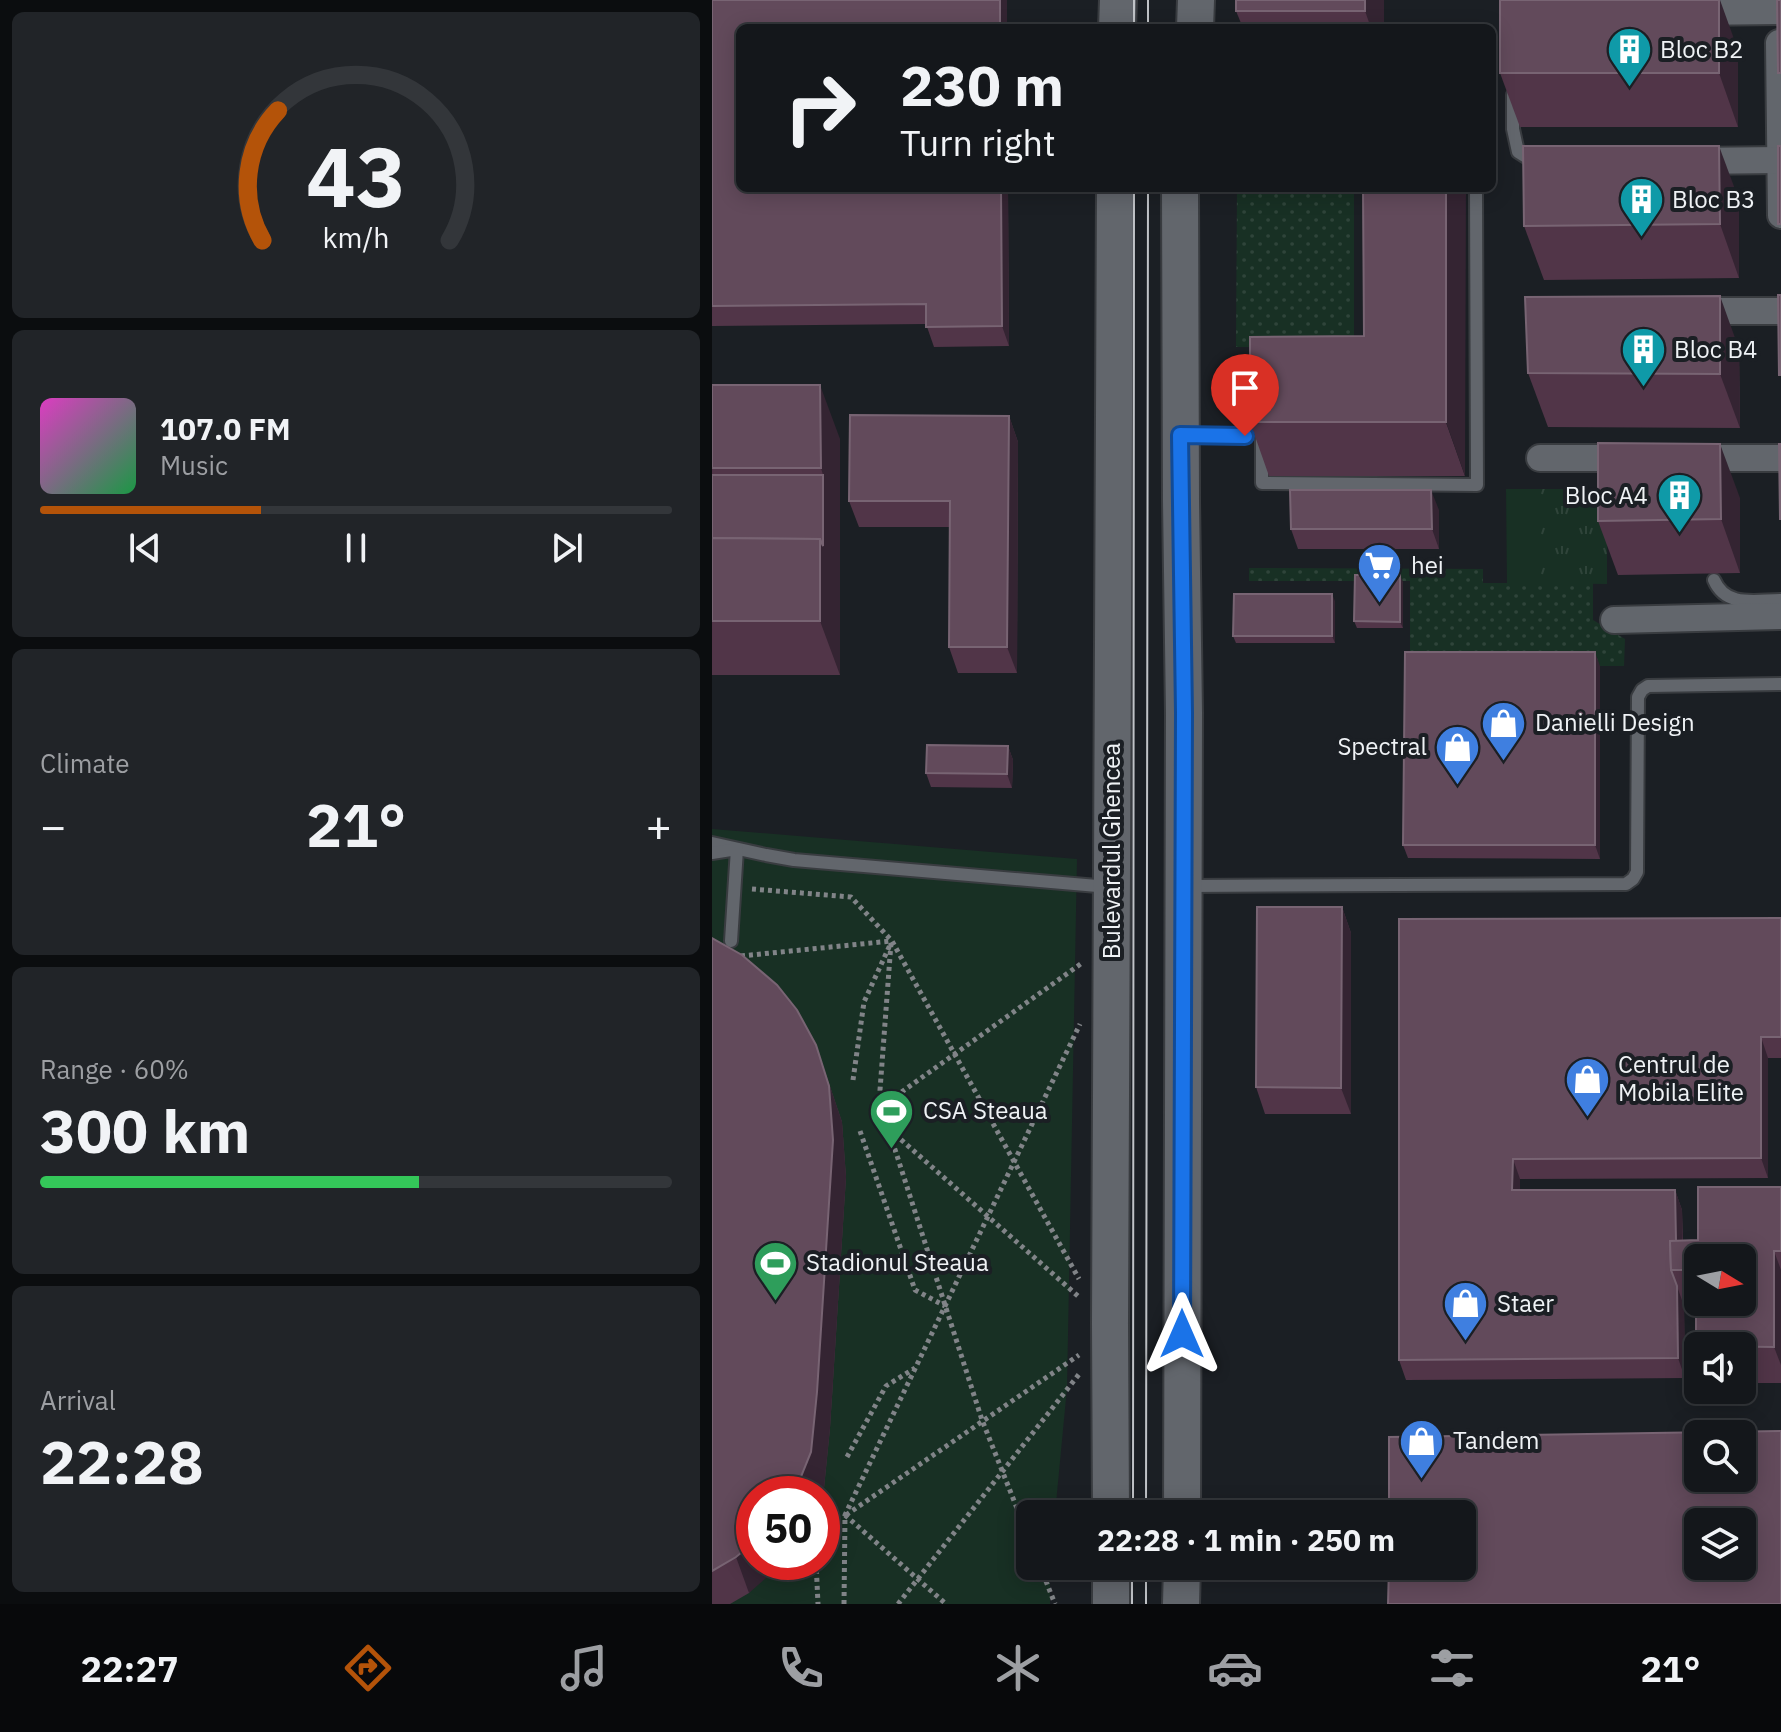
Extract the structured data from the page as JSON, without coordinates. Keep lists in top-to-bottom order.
{
  "streets": {
    "main road": ["Bulevardul Ghencea"]
  },
  "places": {
    "building": [
      "Bloc B2",
      "Bloc B3",
      "Bloc B4",
      "Bloc A4"
    ],
    "supermarket": ["hei"],
    "shop": [
      "Danielli Design",
      "Spectral",
      "Centrul de Mobila Elite",
      "Staer",
      "Tandem"
    ],
    "sports": ["CSA Steaua", "Stadionul Steaua"]
  },
  "north": "right",
  "page": {
    "turn": ["230 m", "Turn right"],
    "song": ["107.0 FM", "Music"],
    "tile": [
      "Climate",
      ["Range · 60%", "300 km"],
      ["Arrival", "22:28"]
    ],
    "heat": ["−", "21°", "+"],
    "limit": "50",
    "trip": "22:28 · 1 min · 250 m",
    "tabs": ["22:27", "21°"],
    "gauge": ["43", "km/h"]
  }
}
